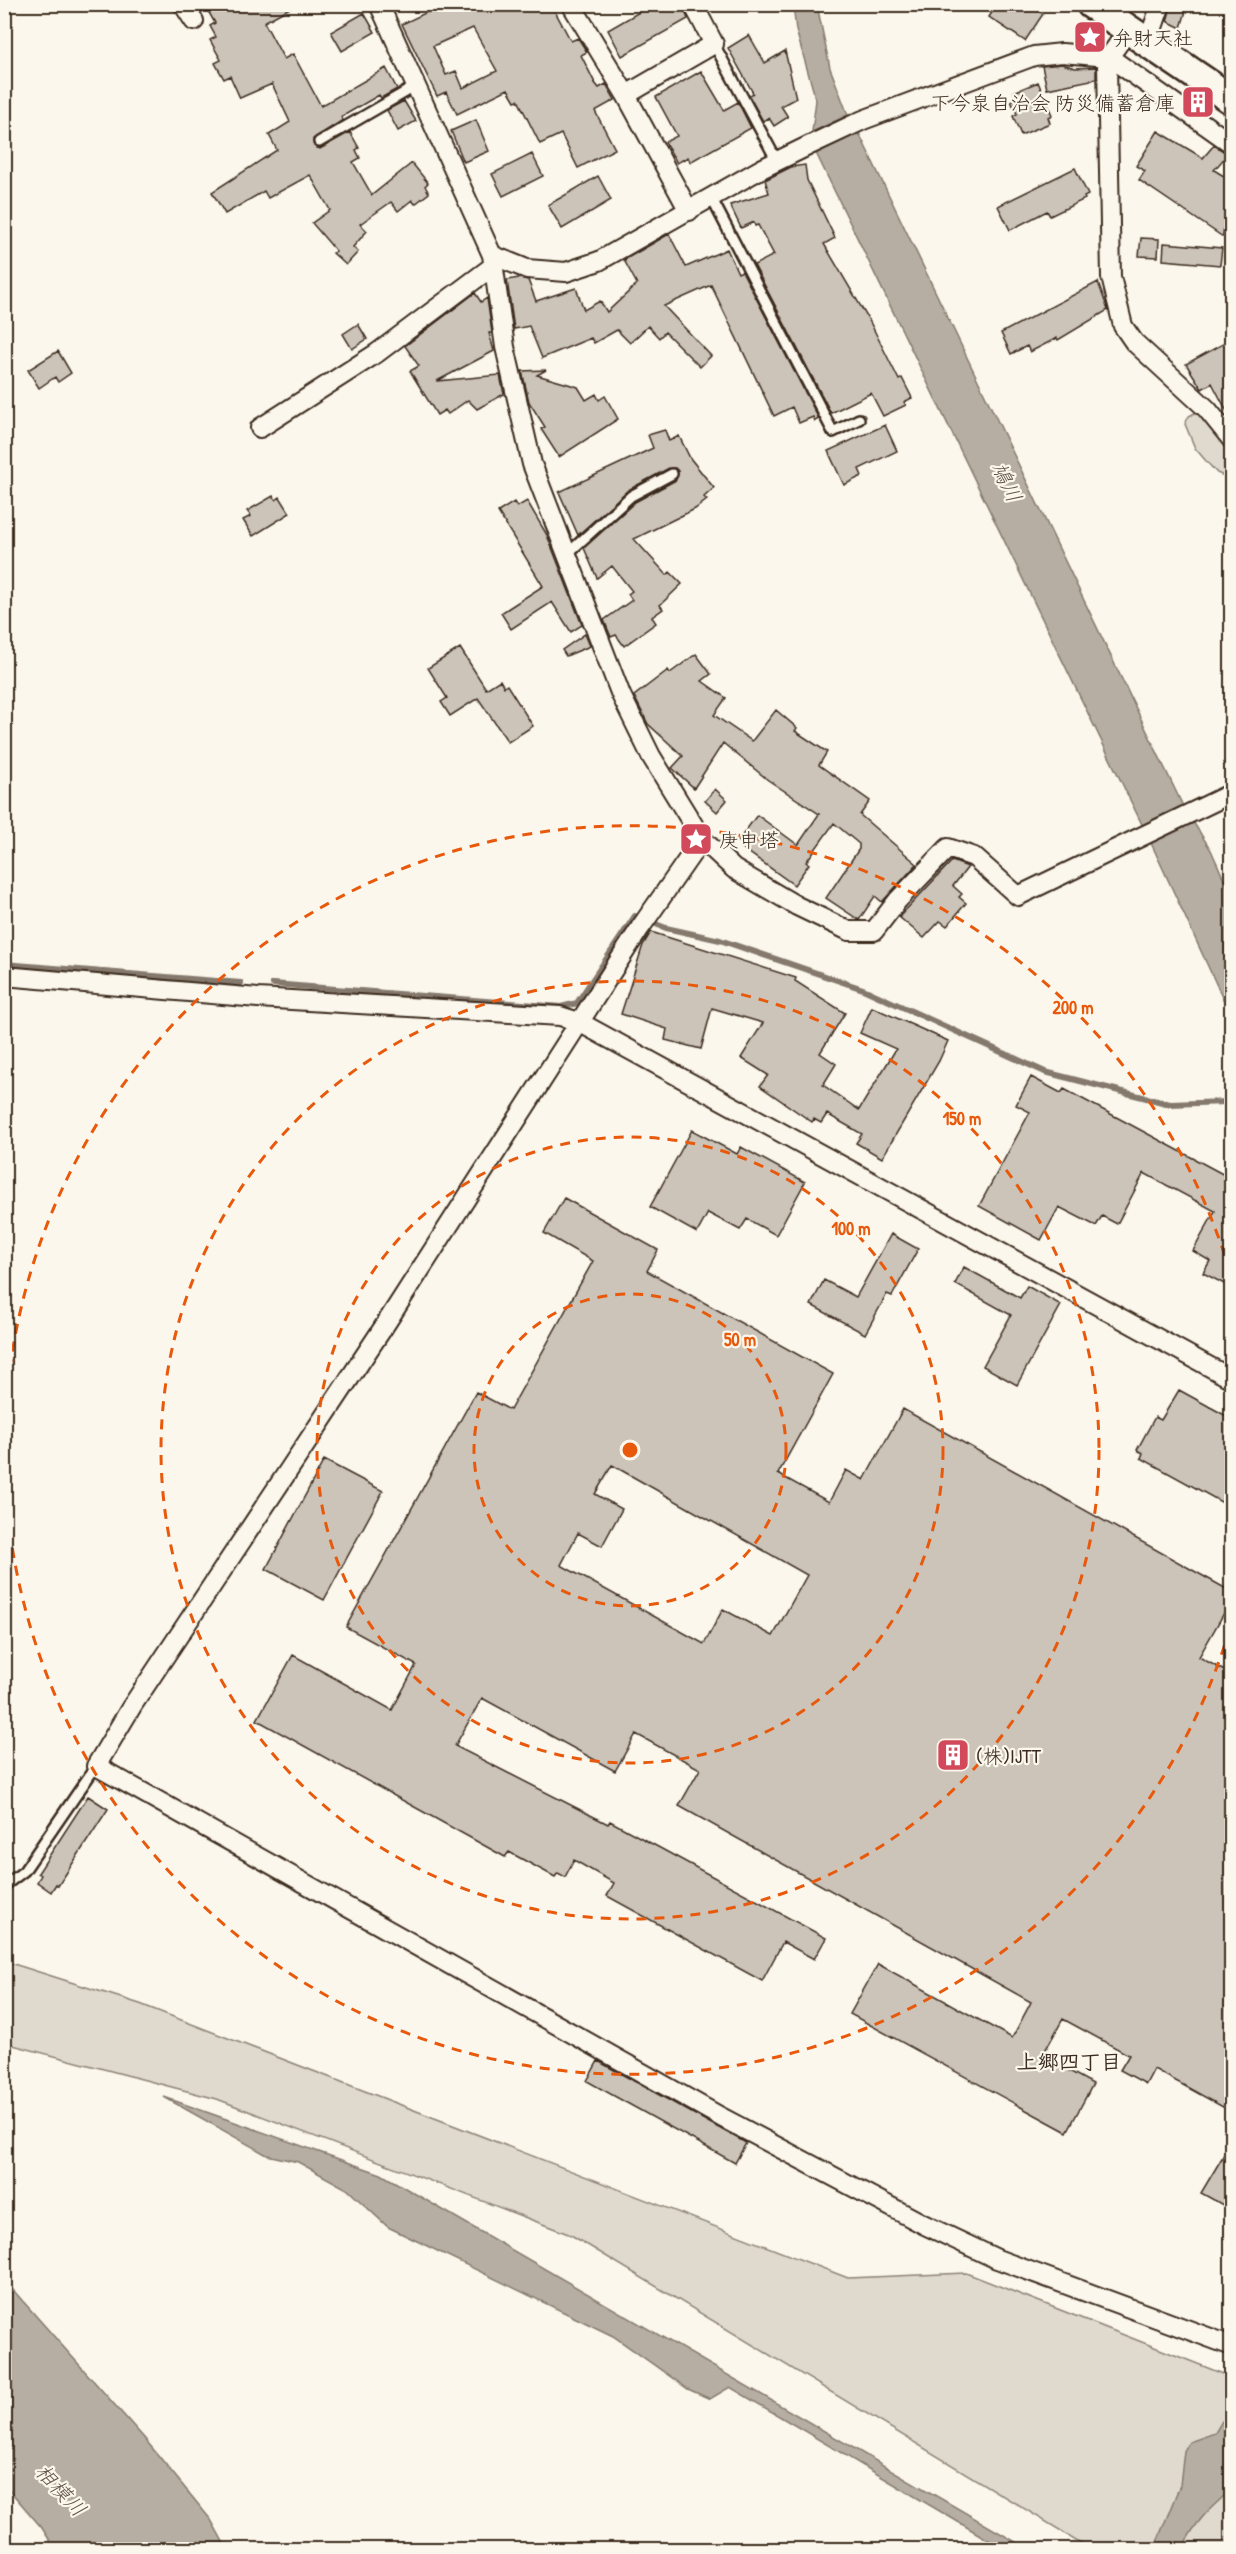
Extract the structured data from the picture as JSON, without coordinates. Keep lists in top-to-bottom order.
{
  "districts": ["上郷四丁目"],
  "water": ["鳩川", "相模川"],
  "places": {
    "place": ["弁財天社", "庚申塔"],
    "building": ["下今泉自治会 防災備蓄倉庫", "(株)IJTT"]
  },
  "rings": [
    "200 m",
    "150 m",
    "100 m",
    "50 m"
  ]
}
